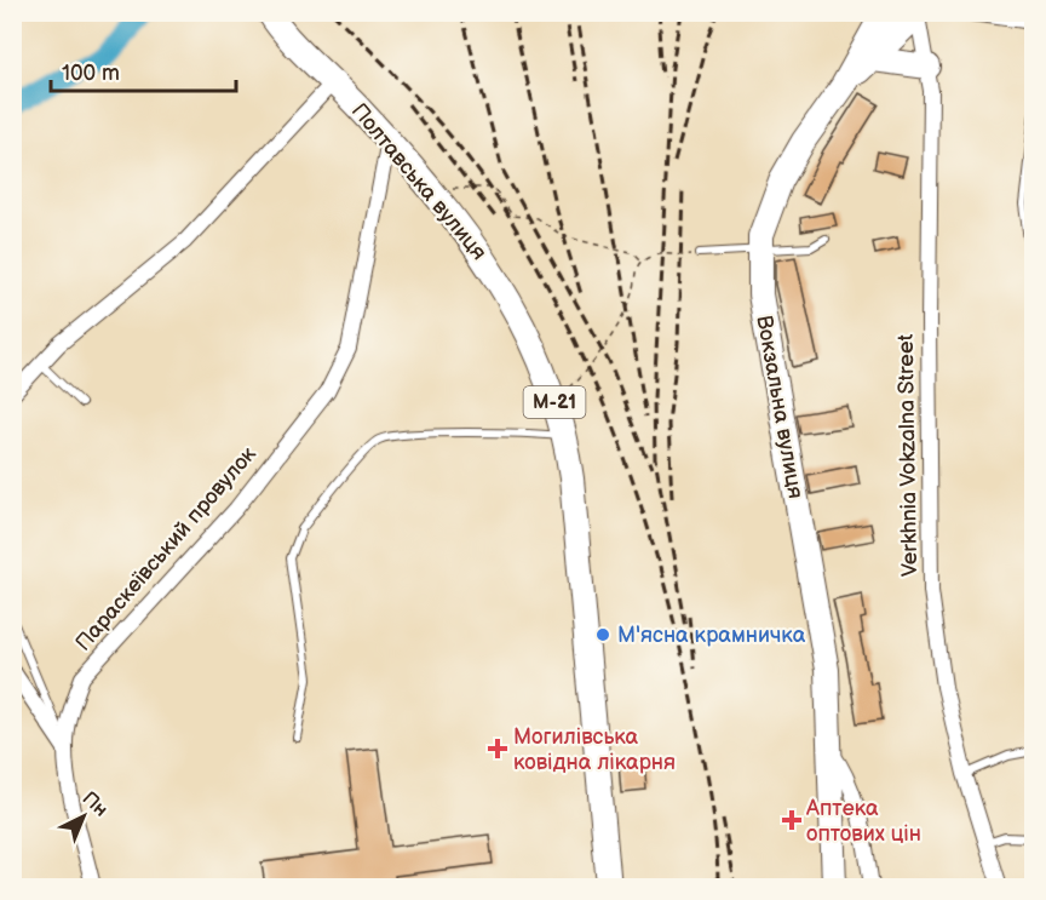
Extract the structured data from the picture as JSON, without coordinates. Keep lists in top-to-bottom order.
{
  "streets": {
    "main road": ["Полтавська вулиця", "М-21", "Вокзальна вулиця"],
    "street": ["Verkhnia Vokzalna Street", "Параскеївський провулок"]
  },
  "crossings": [
    ["Полтавська вулиця", "Параскеївський провулок"],
    ["Вокзальна вулиця", "Verkhnia Vokzalna Street"]
  ],
  "places": {
    "other": ["М'ясна крамничка"],
    "health": ["Могилівська ковідна лікарня", "Аптека оптових цін"]
  },
  "scale_bar": "100 m",
  "north": "top right"
}
